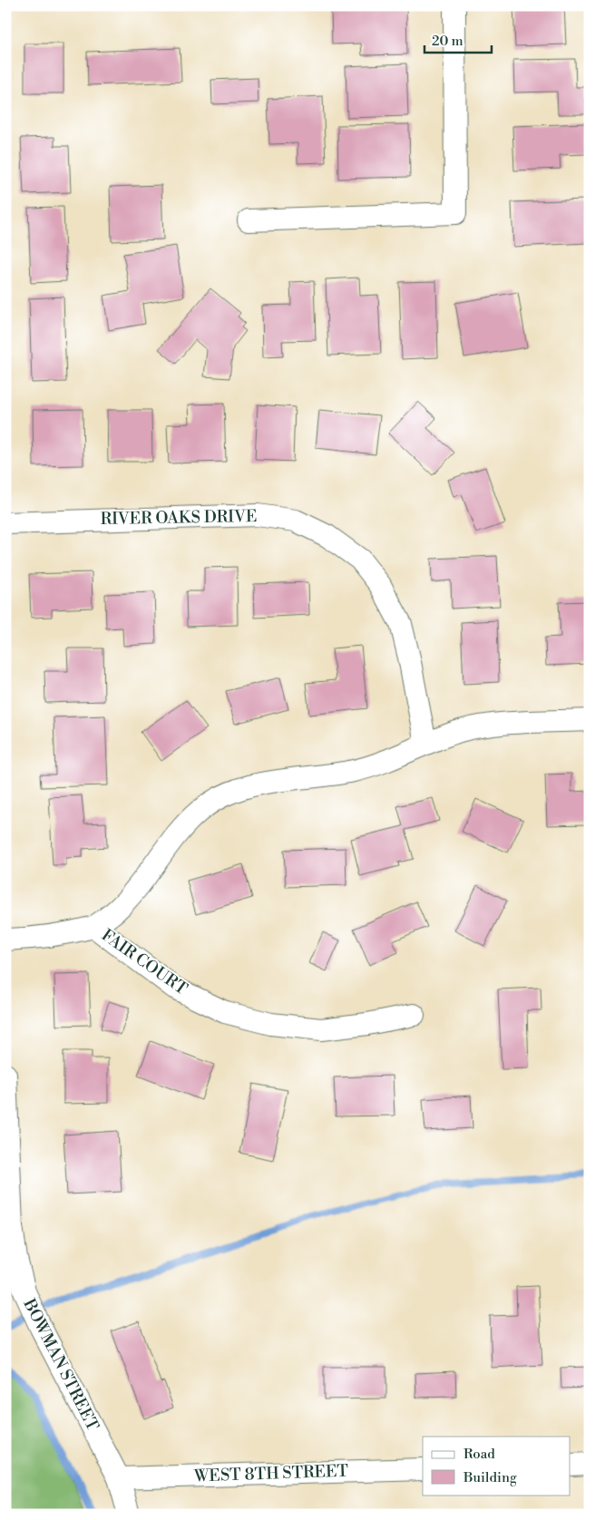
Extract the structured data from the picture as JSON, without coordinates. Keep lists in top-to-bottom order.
{
  "streets": {
    "street": [
      "RIVER OAKS DRIVE",
      "FAIR COURT",
      "BOWMAN STREET",
      "WEST 8TH STREET"
    ]
  },
  "crossings": [
    ["BOWMAN STREET", "WEST 8TH STREET"]
  ],
  "legend": ["Road", "Building"],
  "scale_bar": "20 m"
}
